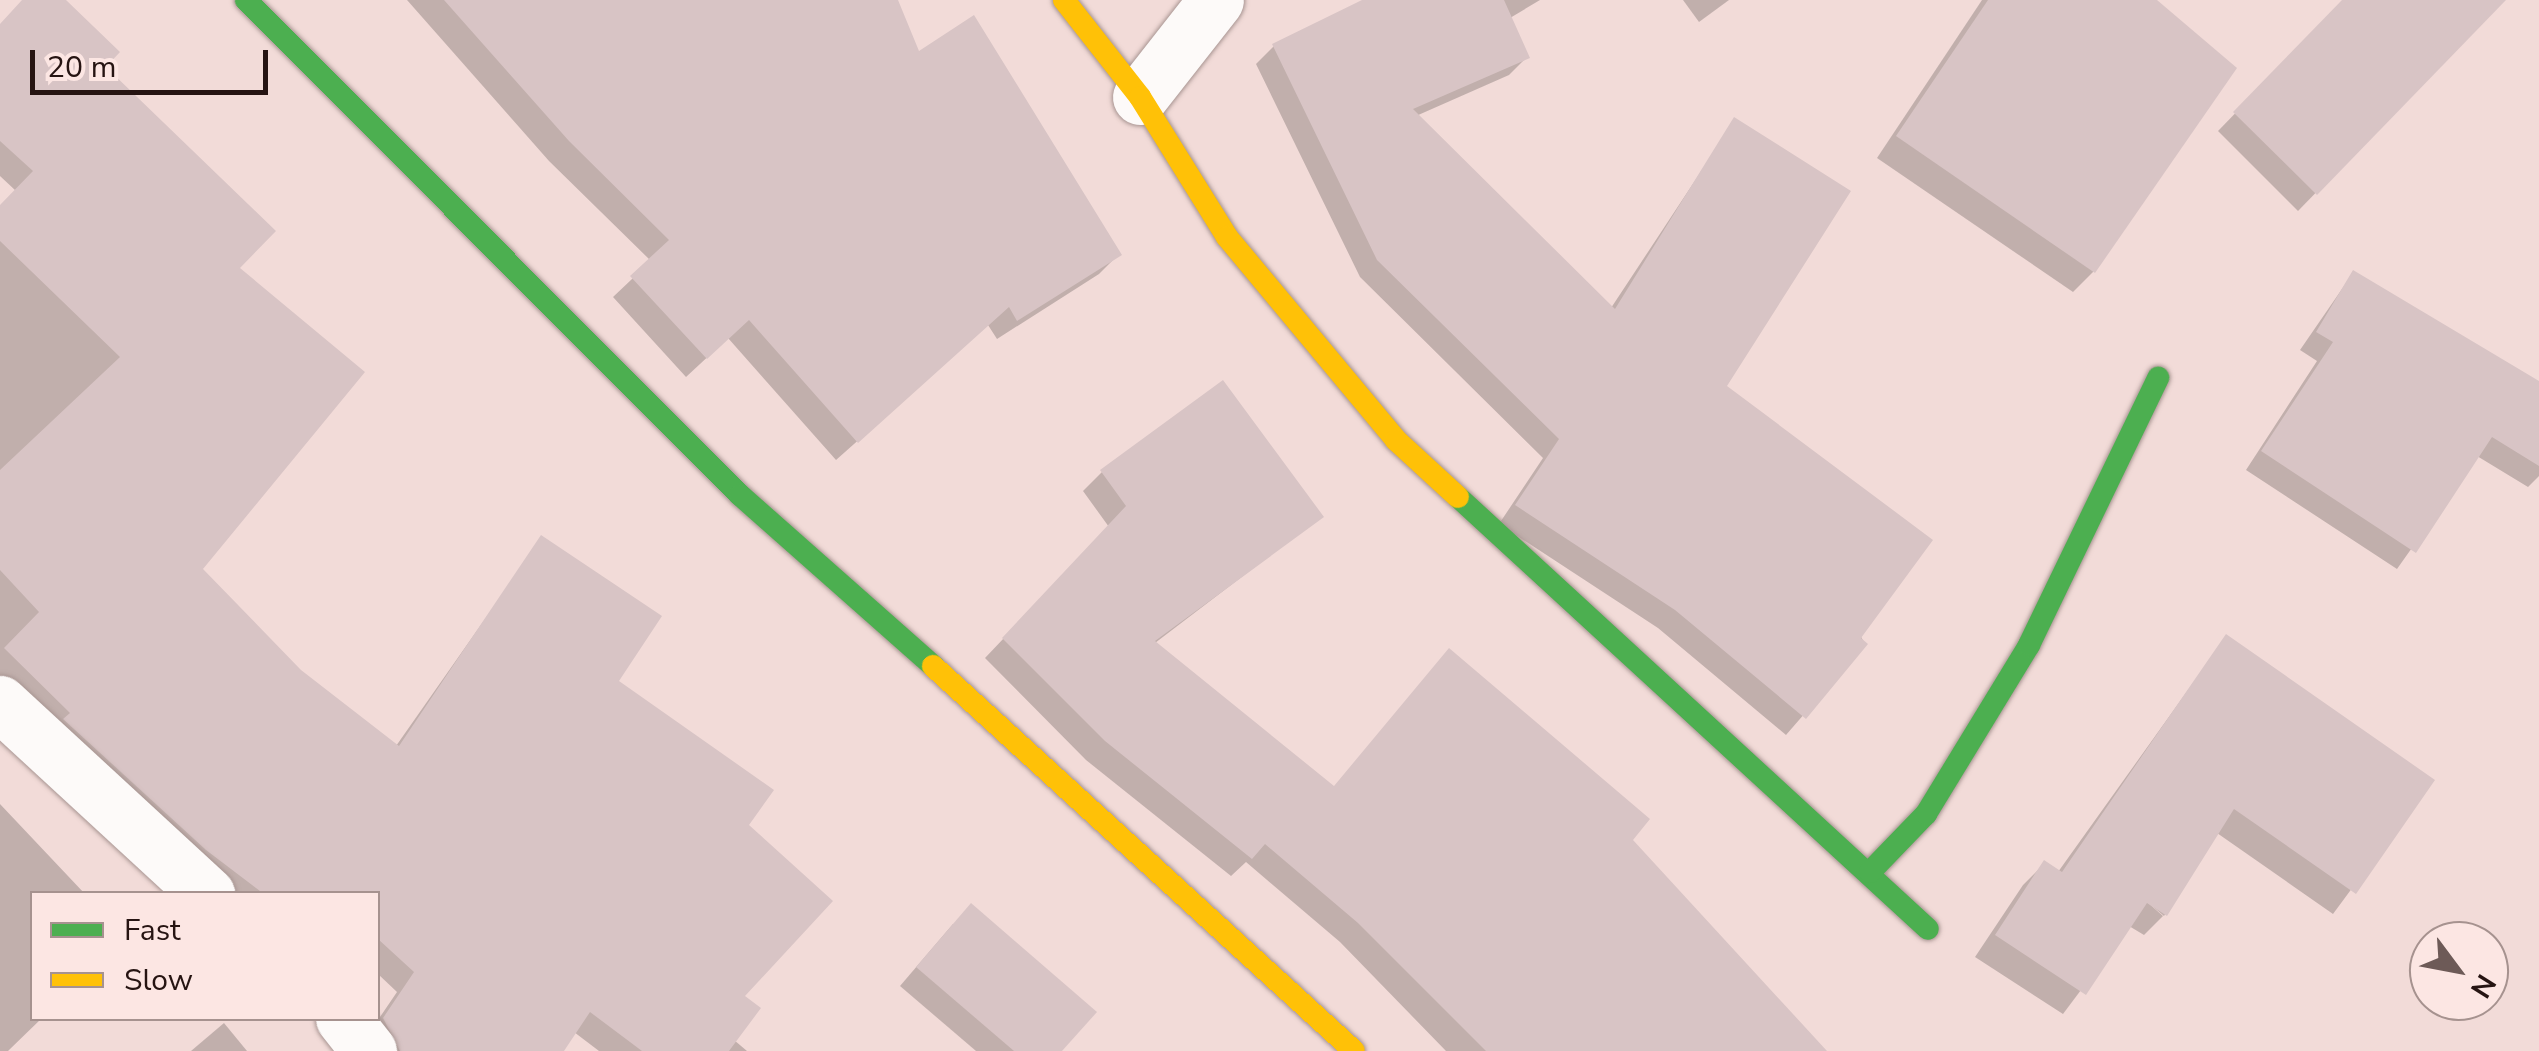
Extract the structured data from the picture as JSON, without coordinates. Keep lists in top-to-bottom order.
{
  "legend": ["Fast", "Slow"],
  "scale_bar": "20 m",
  "north": "bottom right"
}
